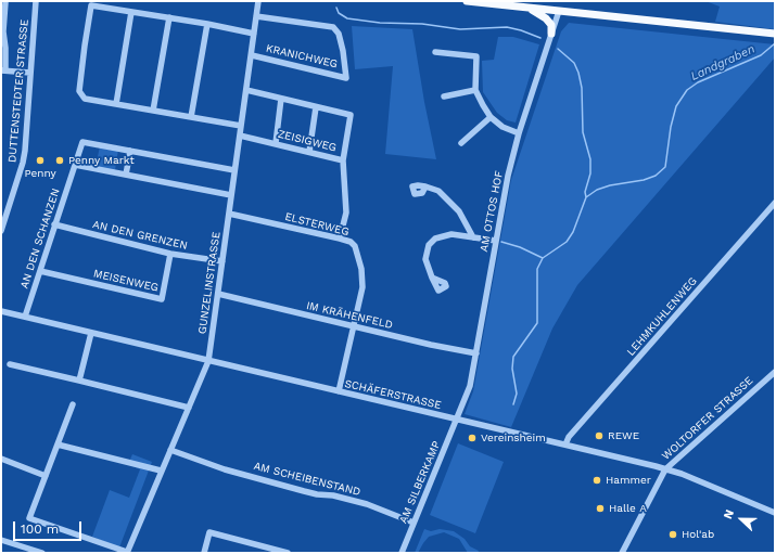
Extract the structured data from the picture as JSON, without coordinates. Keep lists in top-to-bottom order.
{
  "streets": {
    "street": [
      "KRANICHWEG",
      "DUTTENSTEDTER STRASSE",
      "ZEISIGWEG",
      "AM OTTOS HOF",
      "ELSTERWEG",
      "AN DEN GRENZEN",
      "AN DEN SCHANZEN",
      "MEISENWEG",
      "GUNZELINSTRASSE",
      "IM KRÄHENFELD",
      "LEHMKUHLENWEG",
      "SCHÄFERSTRASSE",
      "WOLTORFER STRASSE",
      "AM SCHEIBENSTAND",
      "AM SILBERKAMP"
    ]
  },
  "crossings": [
    ["KRANICHWEG", "GUNZELINSTRASSE"],
    ["ZEISIGWEG", "ELSTERWEG"],
    ["ZEISIGWEG", "GUNZELINSTRASSE"],
    ["AM OTTOS HOF", "IM KRÄHENFELD"],
    ["AM OTTOS HOF", "SCHÄFERSTRASSE"],
    ["AM OTTOS HOF", "AM SILBERKAMP"],
    ["ELSTERWEG", "GUNZELINSTRASSE"],
    ["ELSTERWEG", "IM KRÄHENFELD"],
    ["ELSTERWEG", "SCHÄFERSTRASSE"],
    ["AN DEN GRENZEN", "AN DEN SCHANZEN"],
    ["AN DEN GRENZEN", "MEISENWEG"],
    ["AN DEN GRENZEN", "GUNZELINSTRASSE"],
    ["AN DEN SCHANZEN", "MEISENWEG"],
    ["AN DEN SCHANZEN", "GUNZELINSTRASSE"],
    ["AN DEN SCHANZEN", "SCHÄFERSTRASSE"],
    ["GUNZELINSTRASSE", "IM KRÄHENFELD"],
    ["GUNZELINSTRASSE", "SCHÄFERSTRASSE"],
    ["GUNZELINSTRASSE", "AM SCHEIBENSTAND"],
    ["LEHMKUHLENWEG", "SCHÄFERSTRASSE"],
    ["SCHÄFERSTRASSE", "WOLTORFER STRASSE"],
    ["SCHÄFERSTRASSE", "AM SILBERKAMP"],
    ["AM SCHEIBENSTAND", "AM SILBERKAMP"]
  ],
  "water": ["Landgraben"],
  "places": [
    "Penny",
    "Penny Markt",
    "REWE",
    "Vereinsheim",
    "Hammer",
    "Halle A",
    "Hol'ab"
  ],
  "scale_bar": "100 m",
  "north": "left"
}
